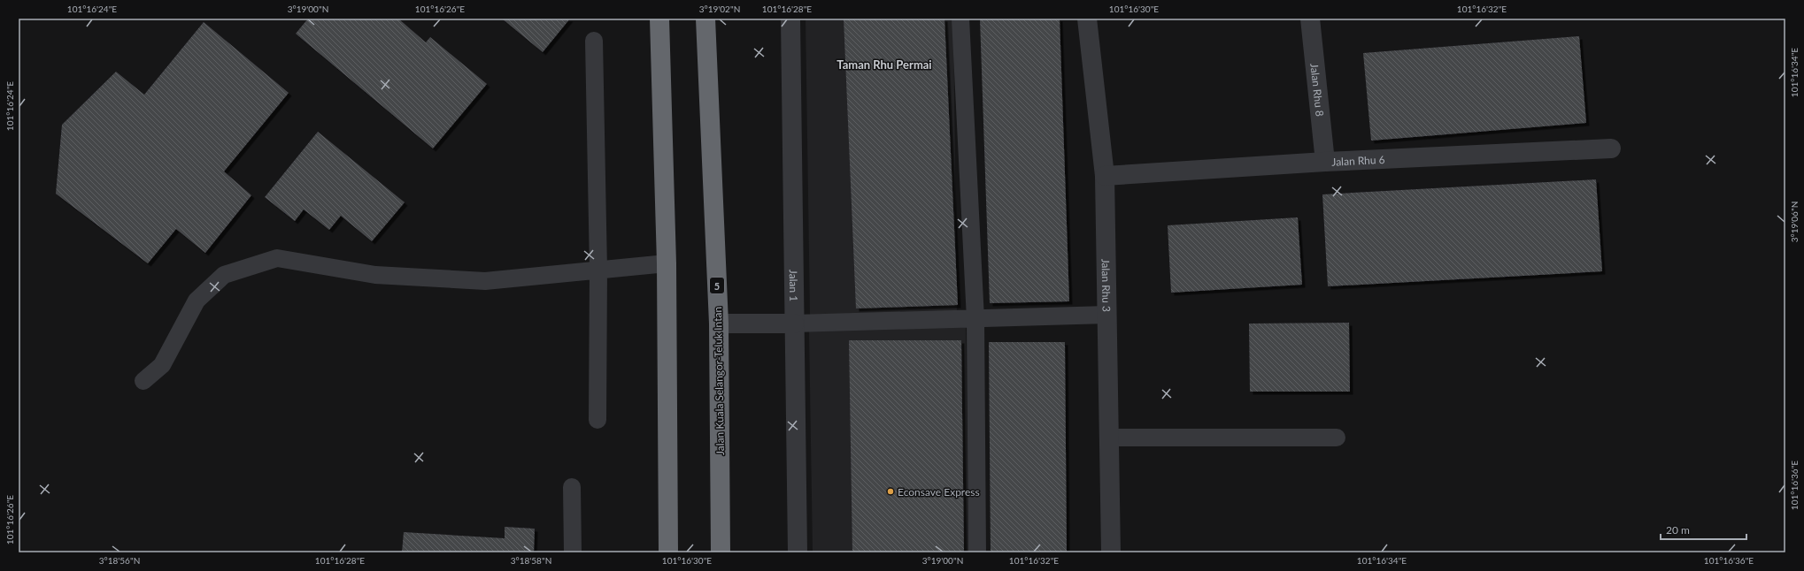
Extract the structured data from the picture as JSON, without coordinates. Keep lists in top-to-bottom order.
{
  "streets": {
    "highway": ["5", "Jalan Kuala Selangor-Teluk Intan"],
    "street": [
      "Jalan Rhu 8",
      "Jalan Rhu 6",
      "Jalan Rhu 3",
      "Jalan 1"
    ]
  },
  "crossings": [
    ["Jalan Rhu 8", "Jalan Rhu 6"],
    ["Jalan Rhu 6", "Jalan Rhu 3"]
  ],
  "districts": ["Taman Rhu Permai"],
  "places": ["Econsave Express"],
  "scale_bar": "20 m",
  "coordinates": [
    "101°16'24\"E",
    "3°19'00\"N",
    "101°16'26\"E",
    "3°19'02\"N",
    "101°16'28\"E",
    "101°16'30\"E",
    "101°16'32\"E",
    "101°16'34\"E",
    "3°19'06\"N",
    "101°16'36\"E",
    "3°18'56\"N",
    "3°18'58\"N"
  ]
}
